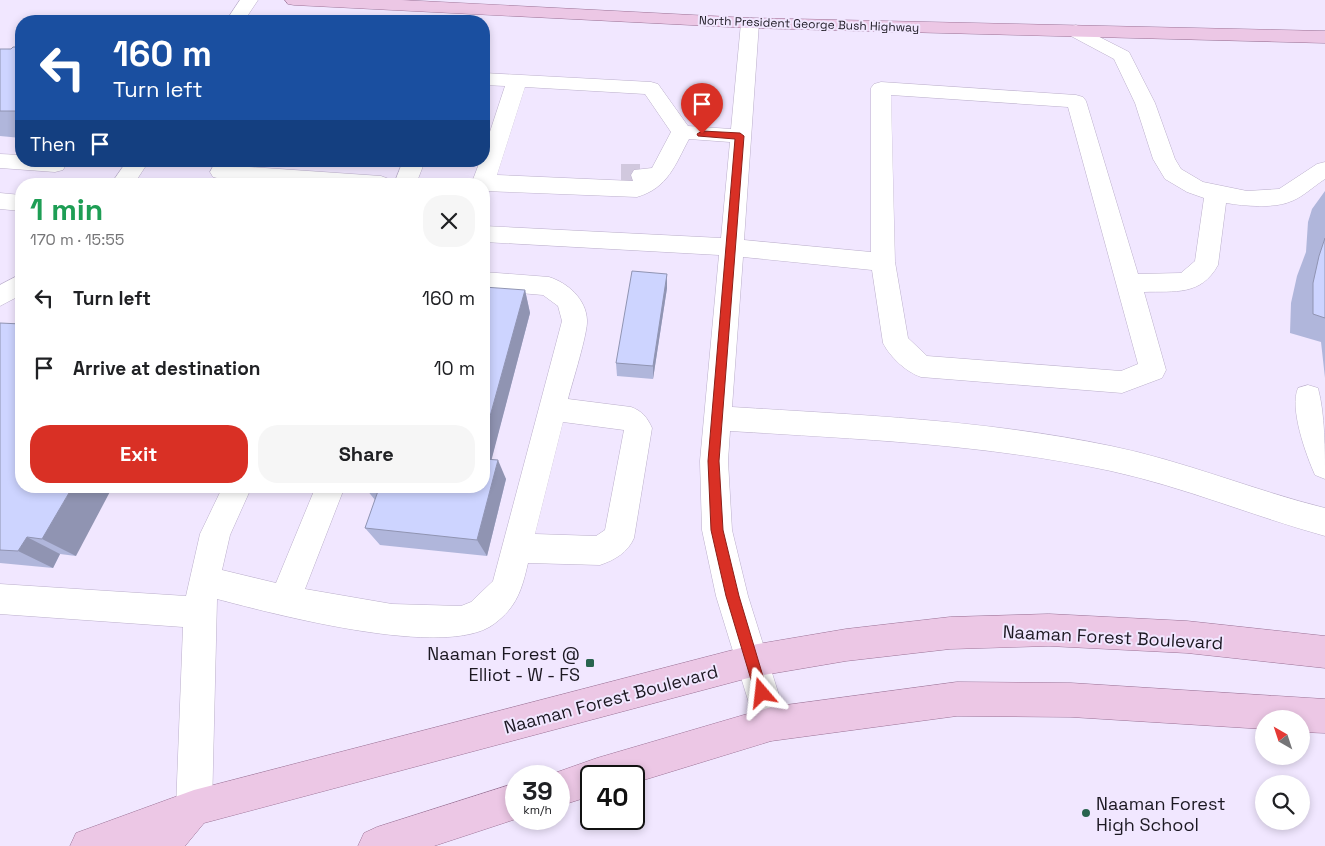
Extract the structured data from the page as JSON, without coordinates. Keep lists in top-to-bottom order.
{
  "streets": {
    "main road": ["North President George Bush Highway", "Naaman Forest Boulevard"]
  },
  "places": {
    "transit": ["Naaman Forest @ Elliot - W - FS"],
    "other": ["Naaman Forest High School"]
  },
  "north": "top left",
  "page": {
    "turn": ["160 m", "Turn left"],
    "then": "Then",
    "heading": ["1 min", "170 m · 15:55"],
    "list": [
      {
        "name": "Turn left",
        "value": "160 m"
      },
      {
        "name": "Arrive at destination",
        "value": "10 m"
      }
    ],
    "buttons": ["Exit", "Share"],
    "speed": "39 km/h",
    "limit": "40"
  }
}
